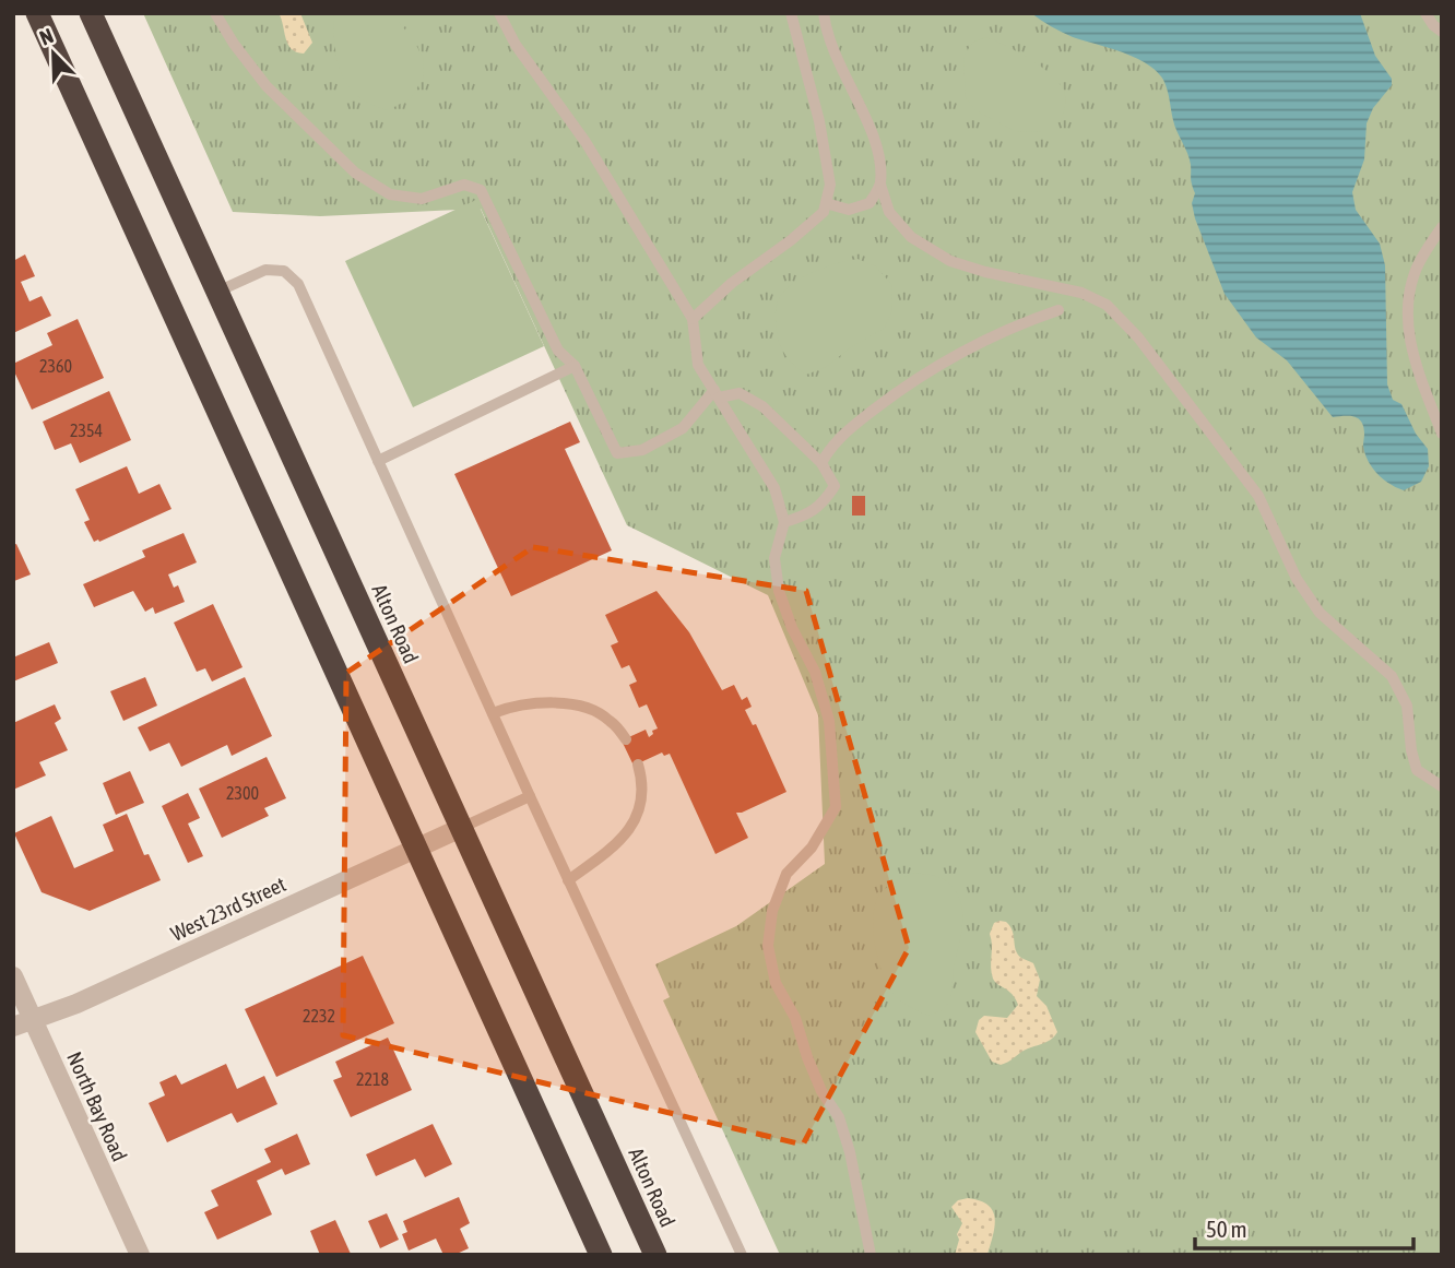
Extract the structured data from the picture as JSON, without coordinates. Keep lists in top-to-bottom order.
{
  "streets": {
    "highway": ["Alton Road"],
    "street": ["West 23rd Street", "North Bay Road"]
  },
  "crossings": [
    ["Alton Road", "West 23rd Street"],
    ["West 23rd Street", "North Bay Road"]
  ],
  "house_numbers": [
    "2360",
    "2354",
    "2300",
    "2232",
    "2218"
  ],
  "scale_bar": "50 m",
  "north": "top left"
}
